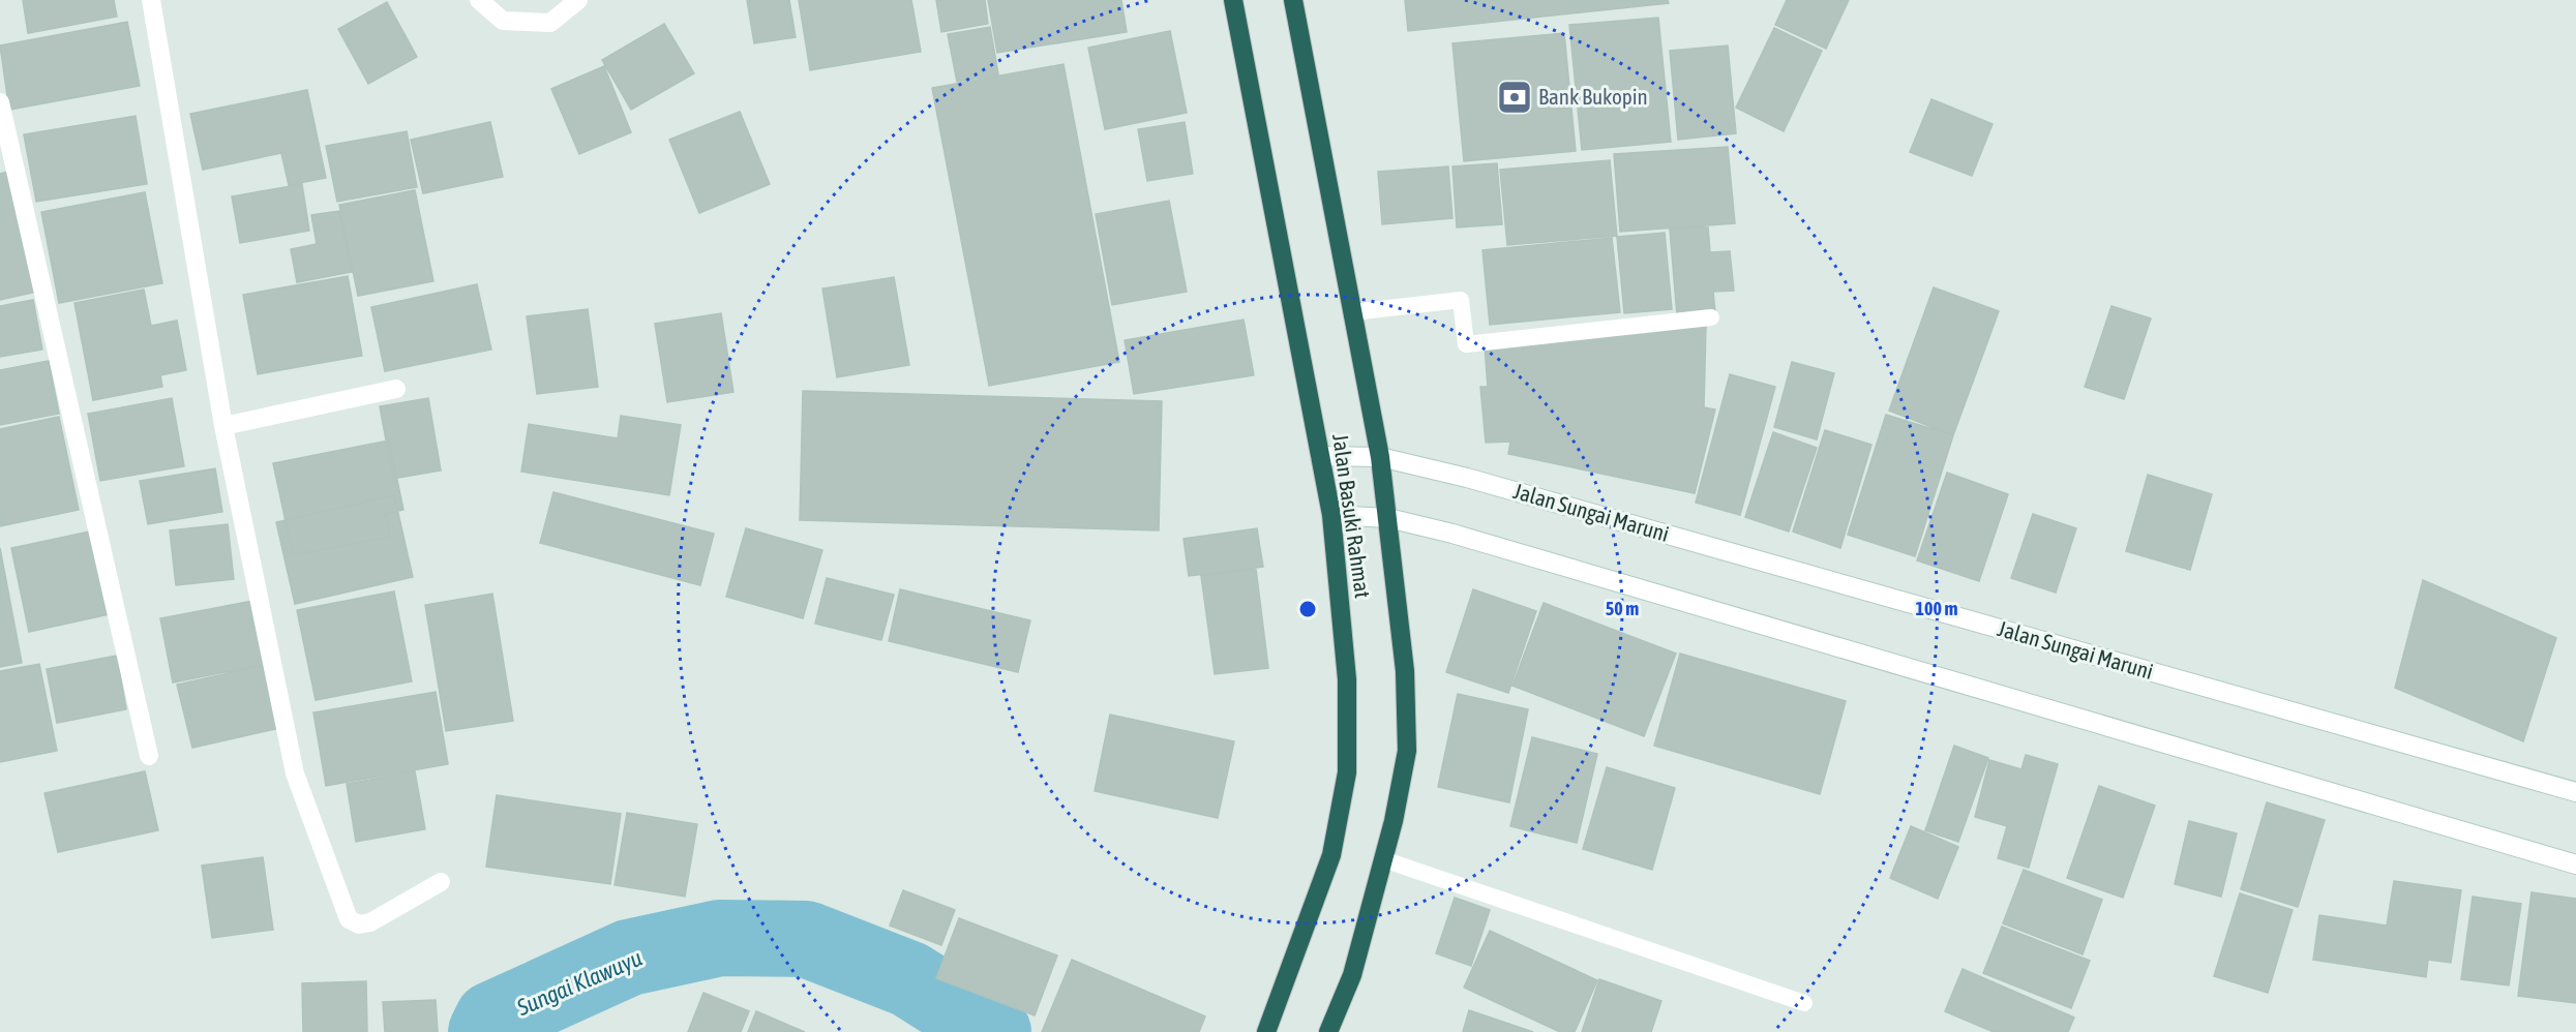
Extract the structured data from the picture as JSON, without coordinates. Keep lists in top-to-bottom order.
{
  "streets": {
    "highway": ["Jalan Basuki Rahmat"],
    "main road": ["Jalan Sungai Maruni"]
  },
  "crossings": [
    ["Jalan Sungai Maruni", "Jalan Basuki Rahmat"]
  ],
  "water": ["Sungai Klawuyu"],
  "places": {
    "bank": ["Bank Bukopin"]
  },
  "rings": ["50 m", "100 m"]
}
